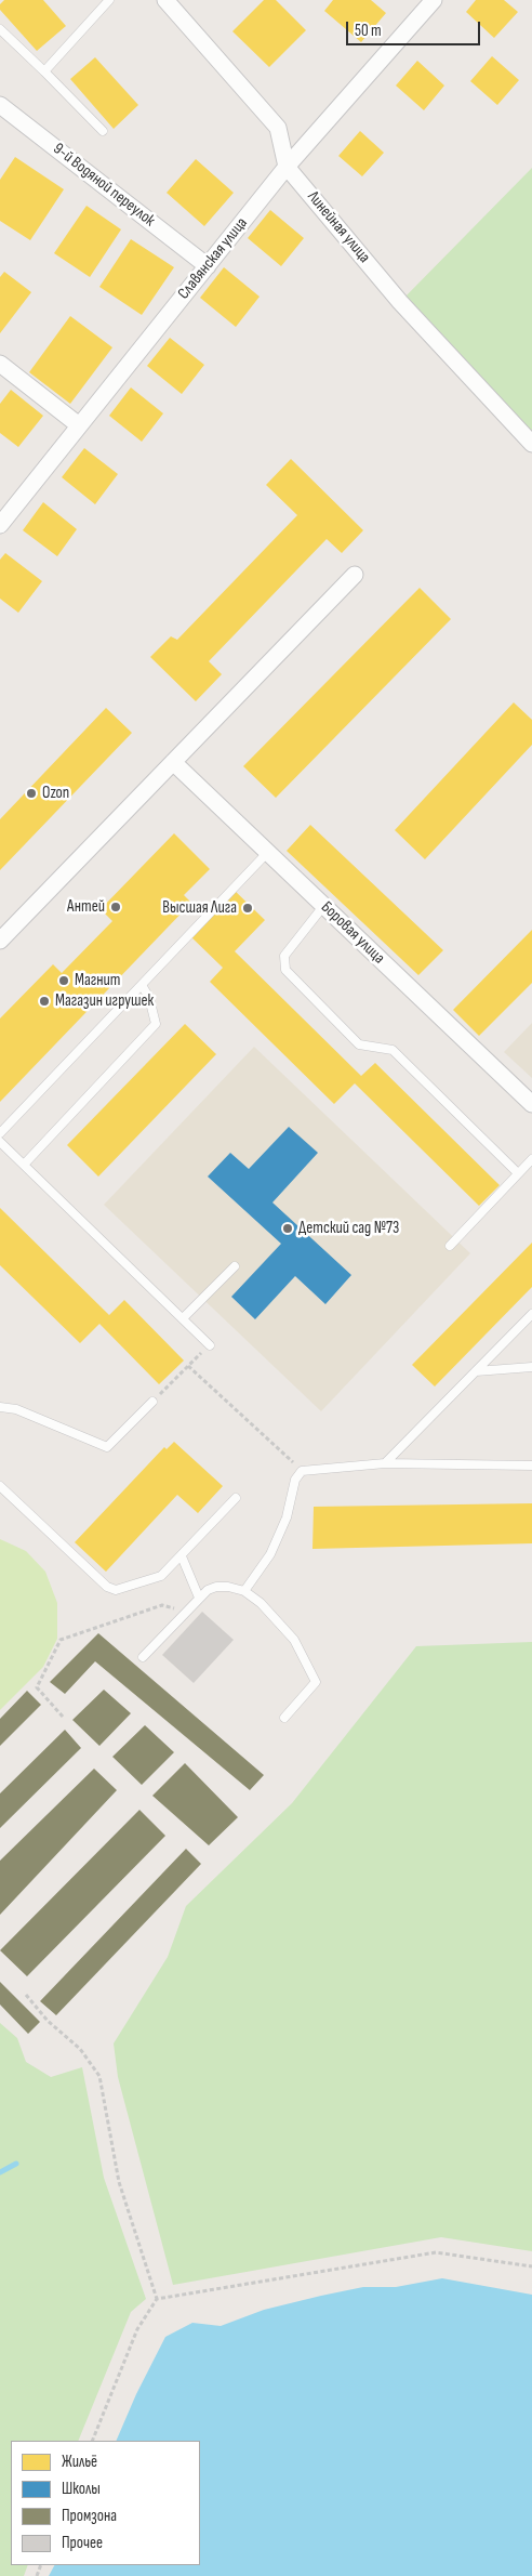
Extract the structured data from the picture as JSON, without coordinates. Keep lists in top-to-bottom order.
{
  "streets": {
    "street": [
      "9-й Водяной переулок",
      "Линейная улица",
      "Славянская улица",
      "Боровая улица"
    ]
  },
  "crossings": [
    ["9-й Водяной переулок", "Славянская улица"],
    ["Линейная улица", "Славянская улица"]
  ],
  "places": [
    "Ozon",
    "Антей",
    "Высшая Лига",
    "Магнит",
    "Магазин игрушек",
    "Детский сад №73"
  ],
  "legend": [
    "Жильё",
    "Школы",
    "Промзона",
    "Прочее"
  ],
  "scale_bar": "50 m"
}
